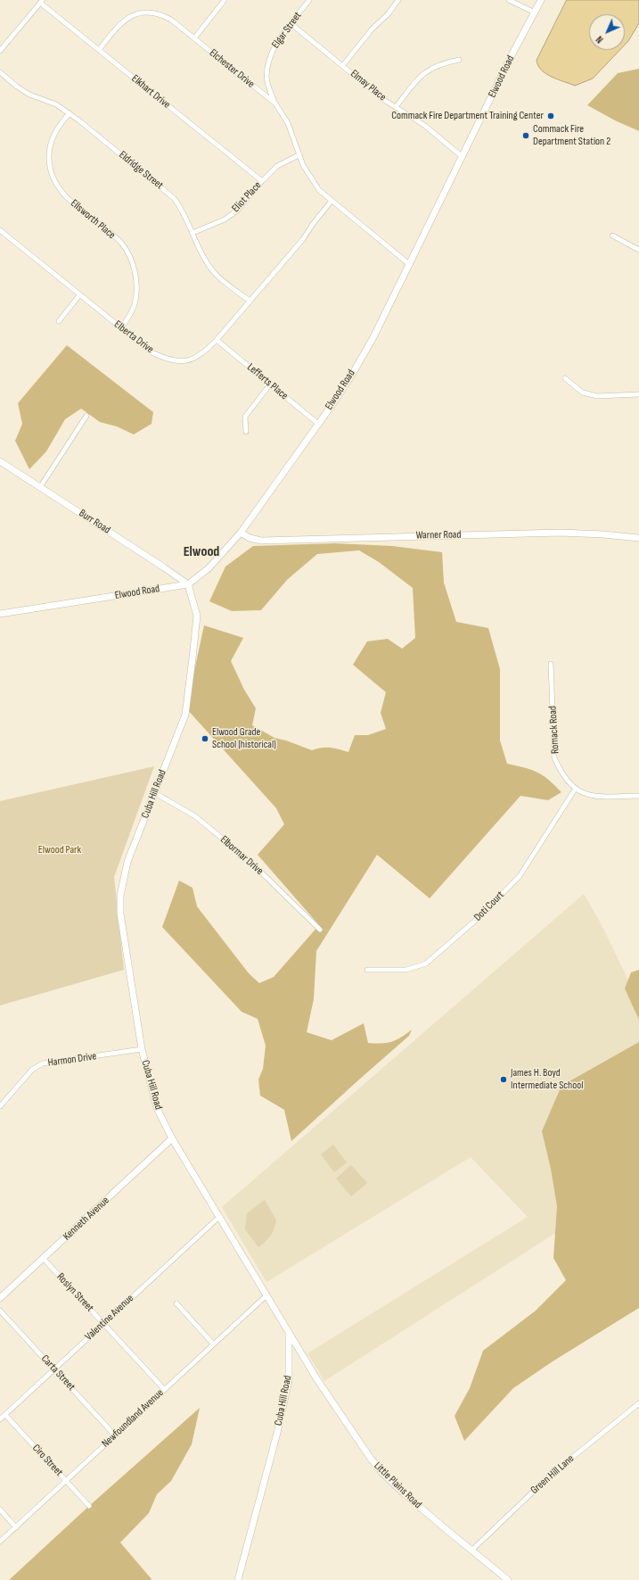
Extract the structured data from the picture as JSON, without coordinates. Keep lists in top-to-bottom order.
{
  "streets": {
    "main road": [
      "Elwood Road",
      "Burr Road",
      "Warner Road",
      "Cuba Hill Road",
      "Kenneth Avenue",
      "Little Plains Road"
    ],
    "street": [
      "Elgar Street",
      "Elchester Drive",
      "Elmay Place",
      "Elkhart Drive",
      "Eldridge Street",
      "Eliot Place",
      "Ellsworth Place",
      "Elberta Drive",
      "Lefferts Place",
      "Romack Road",
      "Elbormar Drive",
      "Doti Court",
      "Harmon Drive",
      "Roslyn Street",
      "Valentine Avenue",
      "Carta Street",
      "Newfoundland Avenue",
      "Ciro Street",
      "Green Hill Lane"
    ]
  },
  "crossings": [
    ["Elgar Street", "Elchester Drive"],
    ["Elgar Street", "Elmay Place"],
    ["Elchester Drive", "Elwood Road"],
    ["Elchester Drive", "Elkhart Drive"],
    ["Elchester Drive", "Eliot Place"],
    ["Elchester Drive", "Elberta Drive"],
    ["Elwood Road", "Elmay Place"],
    ["Elwood Road", "Lefferts Place"],
    ["Elwood Road", "Burr Road"],
    ["Elwood Road", "Warner Road"],
    ["Elwood Road", "Cuba Hill Road"],
    ["Elkhart Drive", "Eliot Place"],
    ["Eldridge Street", "Eliot Place"],
    ["Eldridge Street", "Ellsworth Place"],
    ["Eldridge Street", "Elberta Drive"],
    ["Ellsworth Place", "Elberta Drive"],
    ["Elberta Drive", "Lefferts Place"],
    ["Burr Road", "Cuba Hill Road"],
    ["Romack Road", "Doti Court"],
    ["Cuba Hill Road", "Elbormar Drive"],
    ["Cuba Hill Road", "Harmon Drive"],
    ["Cuba Hill Road", "Kenneth Avenue"],
    ["Cuba Hill Road", "Valentine Avenue"],
    ["Cuba Hill Road", "Newfoundland Avenue"],
    ["Cuba Hill Road", "Little Plains Road"],
    ["Kenneth Avenue", "Roslyn Street"],
    ["Roslyn Street", "Valentine Avenue"],
    ["Roslyn Street", "Newfoundland Avenue"],
    ["Valentine Avenue", "Carta Street"],
    ["Valentine Avenue", "Ciro Street"],
    ["Carta Street", "Newfoundland Avenue"],
    ["Newfoundland Avenue", "Ciro Street"],
    ["Green Hill Lane", "Little Plains Road"]
  ],
  "districts": ["Elwood"],
  "parks": ["Elwood Park"],
  "places": [
    "Commack Fire Department Training Center",
    "Commack Fire Department Station 2",
    "Elwood Grade School (historical)",
    "James H. Boyd Intermediate School"
  ],
  "north": "bottom left"
}
